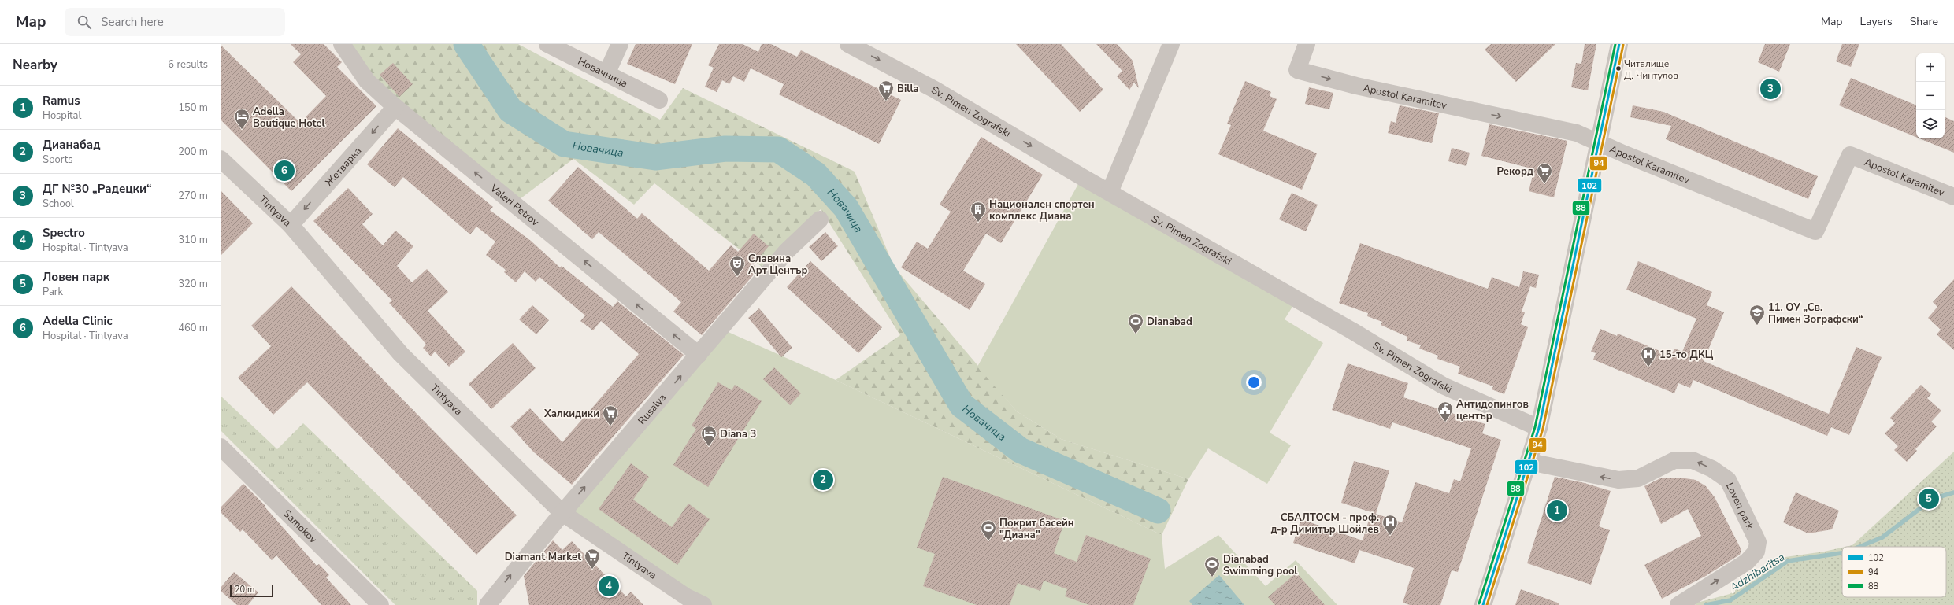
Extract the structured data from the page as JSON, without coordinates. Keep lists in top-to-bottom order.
{
  "streets": {
    "street": [
      "Новачница",
      "Apostol Karamitev",
      "Sv. Pimen Zografski",
      "Жетварка",
      "Valeri Petrov",
      "Tintyava",
      "Rusalya",
      "Loven park",
      "Samokov"
    ]
  },
  "crossings": [
    ["Жетварка", "Valeri Petrov"],
    ["Жетварка", "Tintyava"],
    ["Valeri Petrov", "Rusalya"],
    ["Tintyava", "Rusalya"]
  ],
  "one_way": [
    "Apostol Karamitev",
    "Sv. Pimen Zografski",
    "Жетварка",
    "Valeri Petrov",
    "Rusalya"
  ],
  "water": ["Новачица", "Adzhibaritsa"],
  "places": {
    "other": ["Читалище Д. Чинтулов"],
    "supermarket": [
      "Billa",
      "Рекорд",
      "Халкидики",
      "Diamant Market"
    ],
    "hotel": ["Adella Boutique Hotel", "Diana 3"],
    "building": ["Национален спортен комплекс Диана"],
    "theatre": ["Славина Арт Център"],
    "school or university": ["11. ОУ „Св. Пимен Зографски“"],
    "sports": ["Dianabad", "Покрит басейн \"Диана\"", "Dianabad Swimming pool"],
    "hospital": ["15-то ДКЦ", "СБАЛТОСМ - проф. д-р Димитър Шойлев"],
    "public building": ["Антидопингов център"]
  },
  "lines": ["transit line 102", "transit line 88", "transit line 94"],
  "legend": ["102", "94", "88"],
  "scale_bar": "20 m",
  "page": {
    "header": "Map",
    "search": "Search here",
    "nav": ["Map", "Layers", "Share"],
    "heading": ["Nearby", "6 results"],
    "map_buttons": ["+", "−"],
    "pins": [
      "3",
      "6",
      "2",
      "5",
      "1",
      "4"
    ],
    "list": [
      {
        "mark": "1",
        "name": "Ramus",
        "note": "Hospital",
        "value": "150 m"
      },
      {
        "mark": "2",
        "name": "Дианабад",
        "note": "Sports",
        "value": "200 m"
      },
      {
        "mark": "3",
        "name": "ДГ №30 „Радецки“",
        "note": "School",
        "value": "270 m"
      },
      {
        "mark": "4",
        "name": "Spectro",
        "note": "Hospital · Tintyava",
        "value": "310 m"
      },
      {
        "mark": "5",
        "name": "Ловен парк",
        "note": "Park",
        "value": "320 m"
      },
      {
        "mark": "6",
        "name": "Adella Clinic",
        "note": "Hospital · Tintyava",
        "value": "460 m"
      }
    ],
    "scale": "20 m"
  }
}
